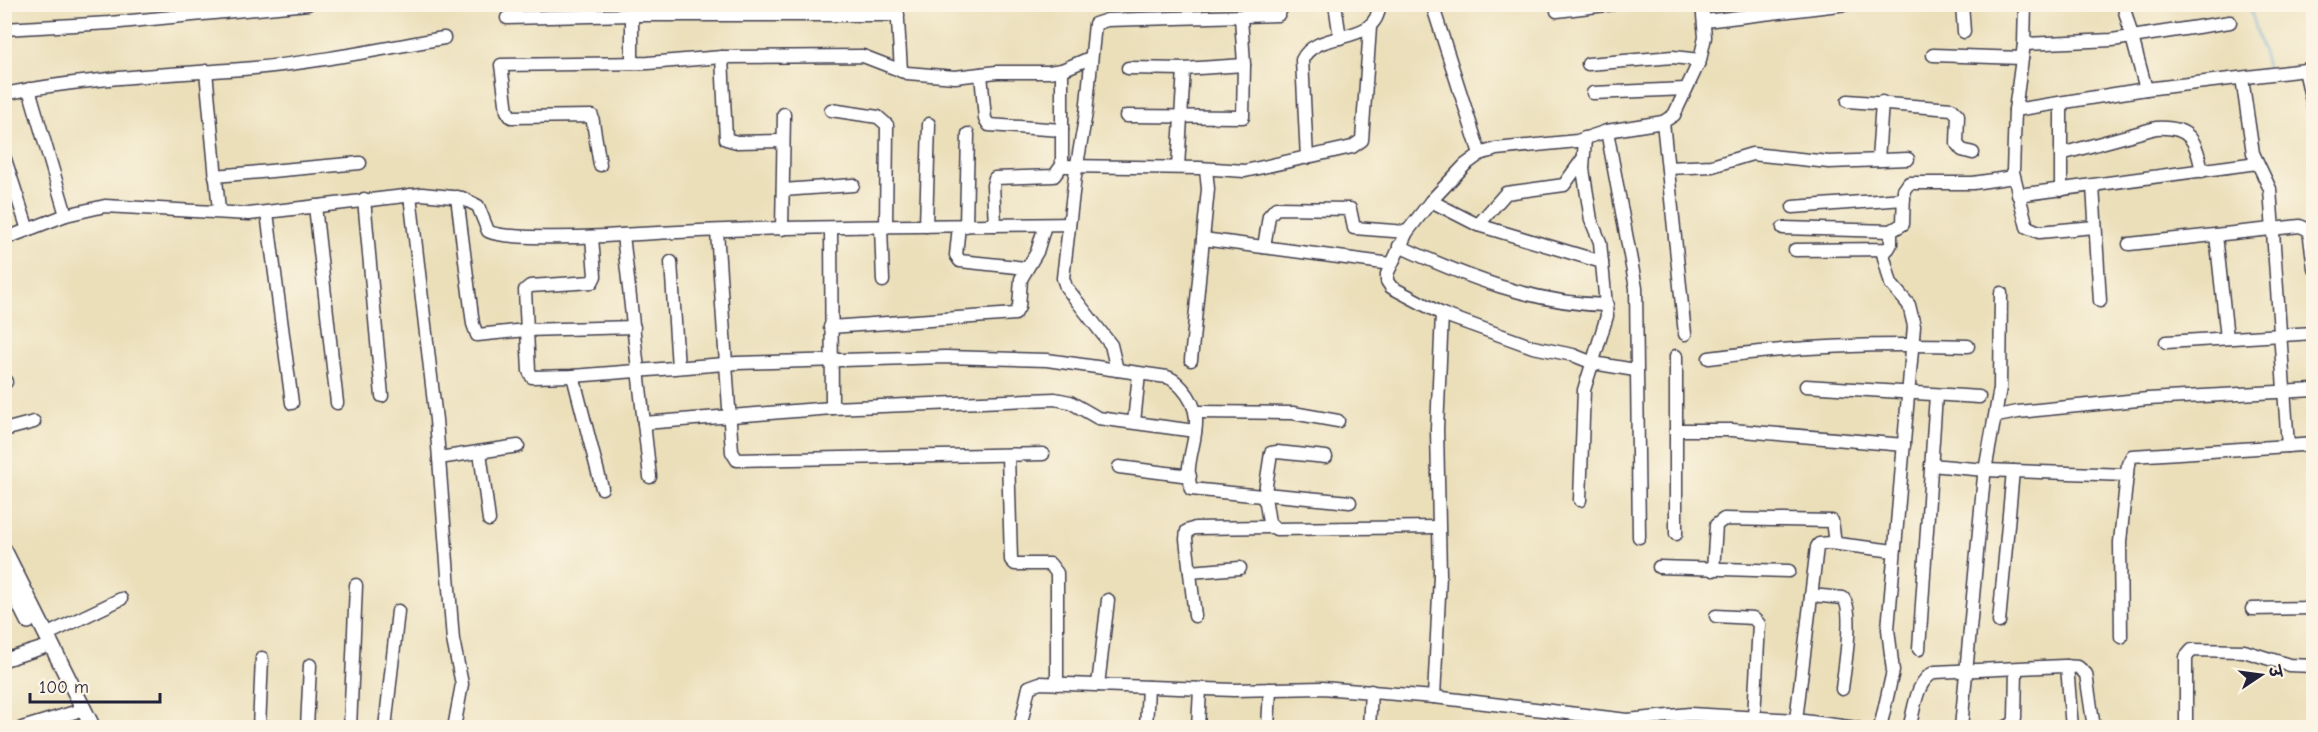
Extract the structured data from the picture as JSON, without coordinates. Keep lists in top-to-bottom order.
{
  "scale_bar": "100 m",
  "north": "right"
}
